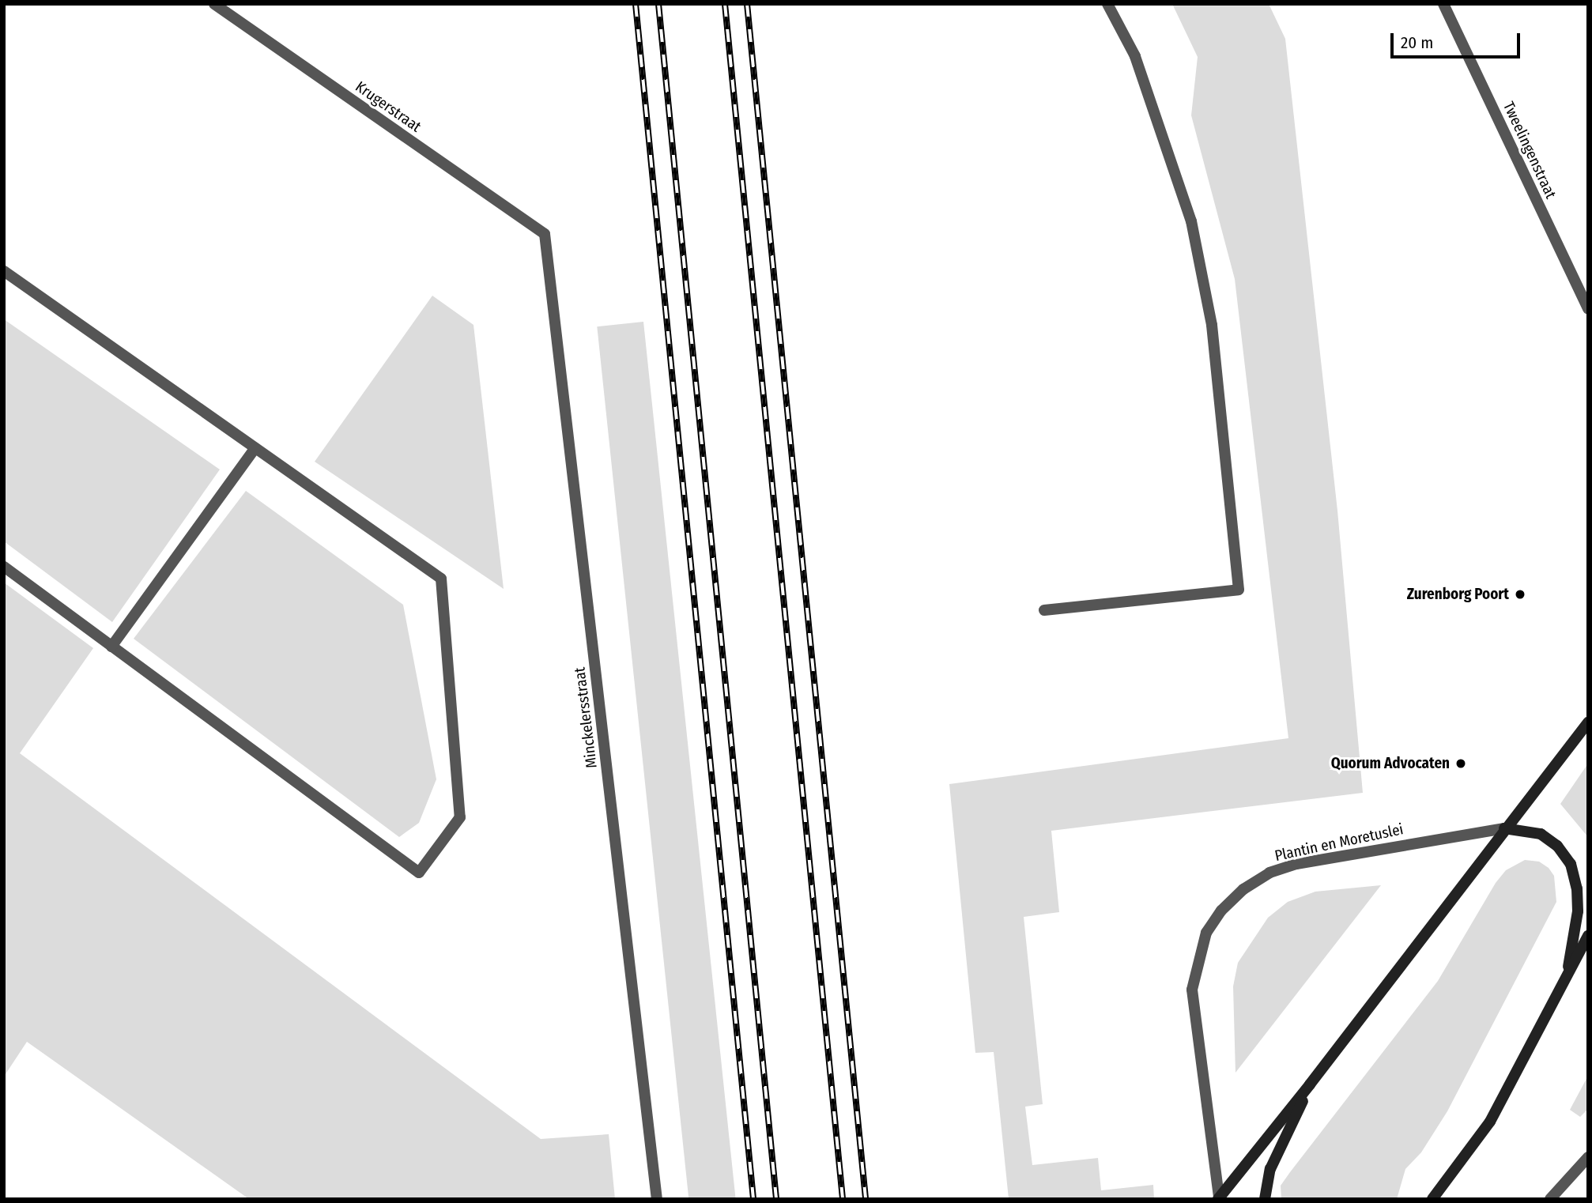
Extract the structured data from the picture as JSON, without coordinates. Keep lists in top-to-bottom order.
{
  "streets": {
    "main road": ["Plantin en Moretuslei"],
    "street": ["Krugerstraat", "Tweelingenstraat", "Minckelersstraat"]
  },
  "crossings": [
    ["Krugerstraat", "Minckelersstraat"]
  ],
  "places": ["Zurenborg Poort", "Quorum Advocaten"],
  "scale_bar": "20 m"
}
